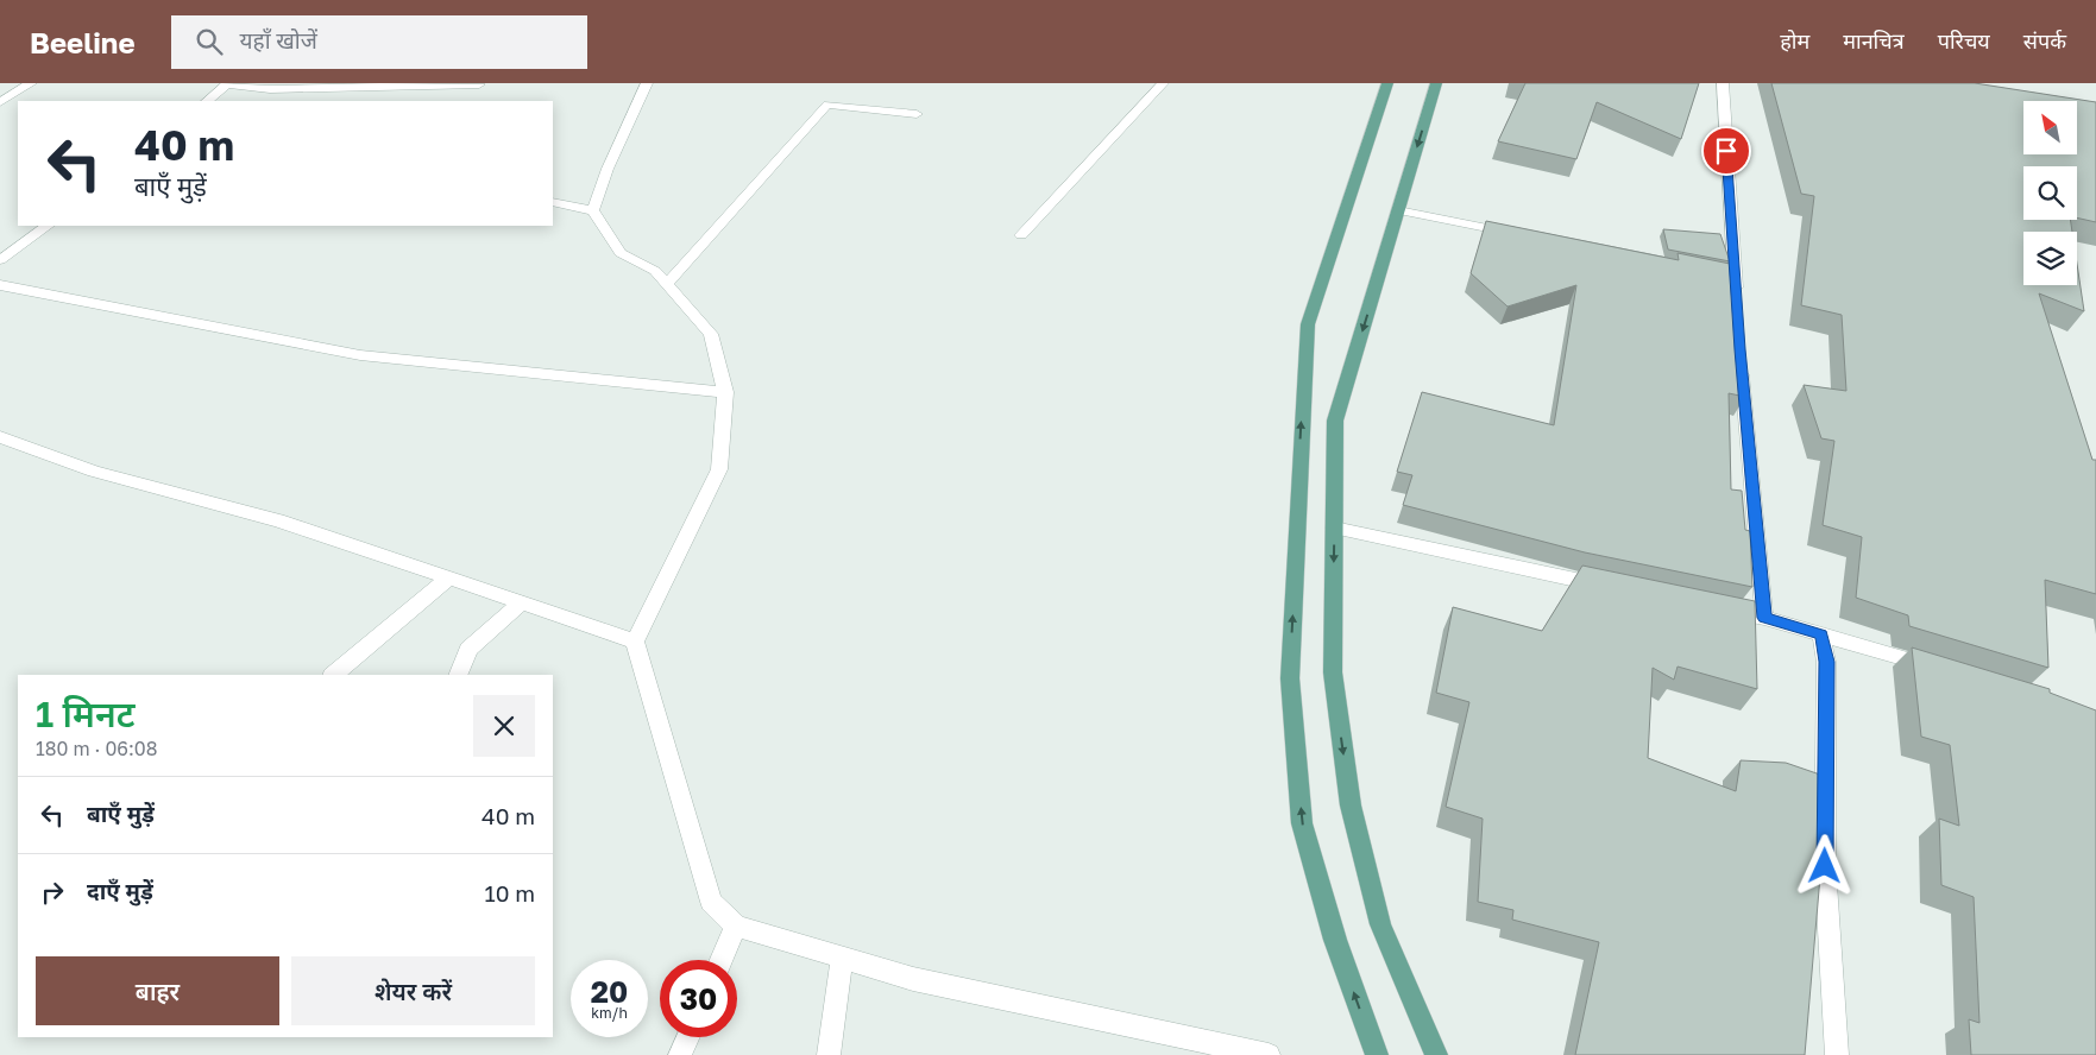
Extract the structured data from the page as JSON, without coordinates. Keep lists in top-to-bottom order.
{
  "north": "top left",
  "page": {
    "header": "Beeline",
    "search": "यहाँ खोजें",
    "nav": [
      "होम",
      "मानचित्र",
      "परिचय",
      "संपर्क"
    ],
    "turn": ["40 m", "बाएँ मुड़ें"],
    "heading": ["1 मिनट", "180 m · 06:08"],
    "list": [
      {
        "name": "बाएँ मुड़ें",
        "value": "40 m"
      },
      {
        "name": "दाएँ मुड़ें",
        "value": "10 m"
      }
    ],
    "buttons": ["बाहर", "शेयर करें"],
    "speed": "20 km/h",
    "limit": "30"
  }
}
